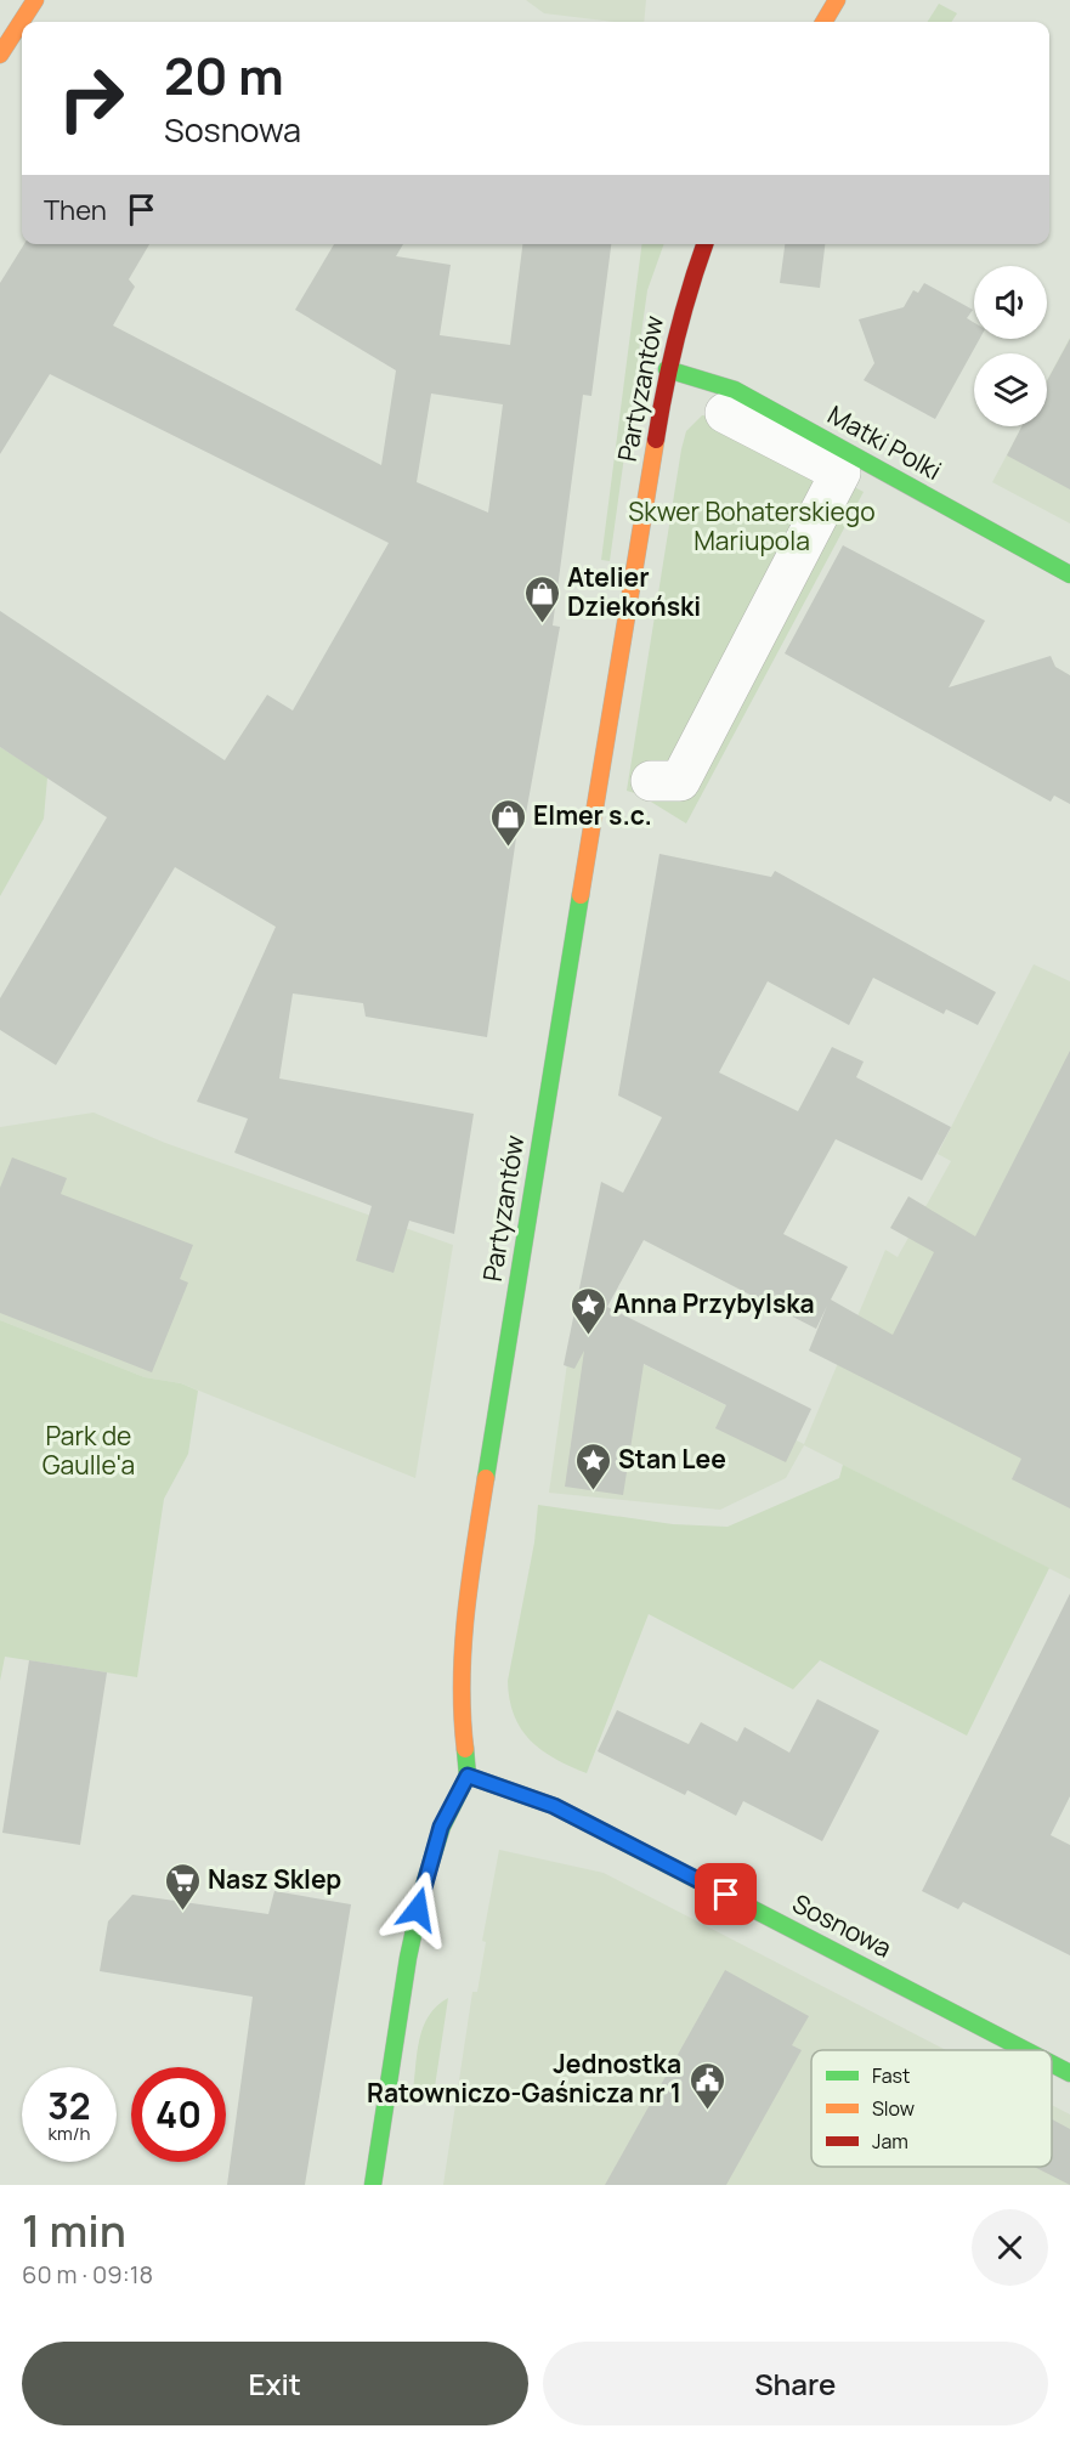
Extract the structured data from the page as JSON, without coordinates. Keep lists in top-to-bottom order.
{
  "streets": {
    "street": ["Partyzantów", "Matki Polki", "Sosnowa"]
  },
  "crossings": [
    ["Partyzantów", "Matki Polki"],
    ["Partyzantów", "Sosnowa"]
  ],
  "parks": ["Skwer Bohaterskiego Mariupola", "Park de Gaulle'a"],
  "places": {
    "shop": ["Atelier Dziekoński", "Elmer s.c."],
    "place": ["Anna Przybylska", "Stan Lee"],
    "supermarket": ["Nasz Sklep"],
    "public building": ["Jednostka Ratowniczo-Gaśnicza nr 1"]
  },
  "legend": ["Fast", "Slow", "Jam"],
  "page": {
    "turn": ["20 m", "Sosnowa"],
    "then": "Then",
    "speed": "32 km/h",
    "limit": "40",
    "heading": ["1 min", "60 m · 09:18"],
    "buttons": ["Exit", "Share"]
  }
}
